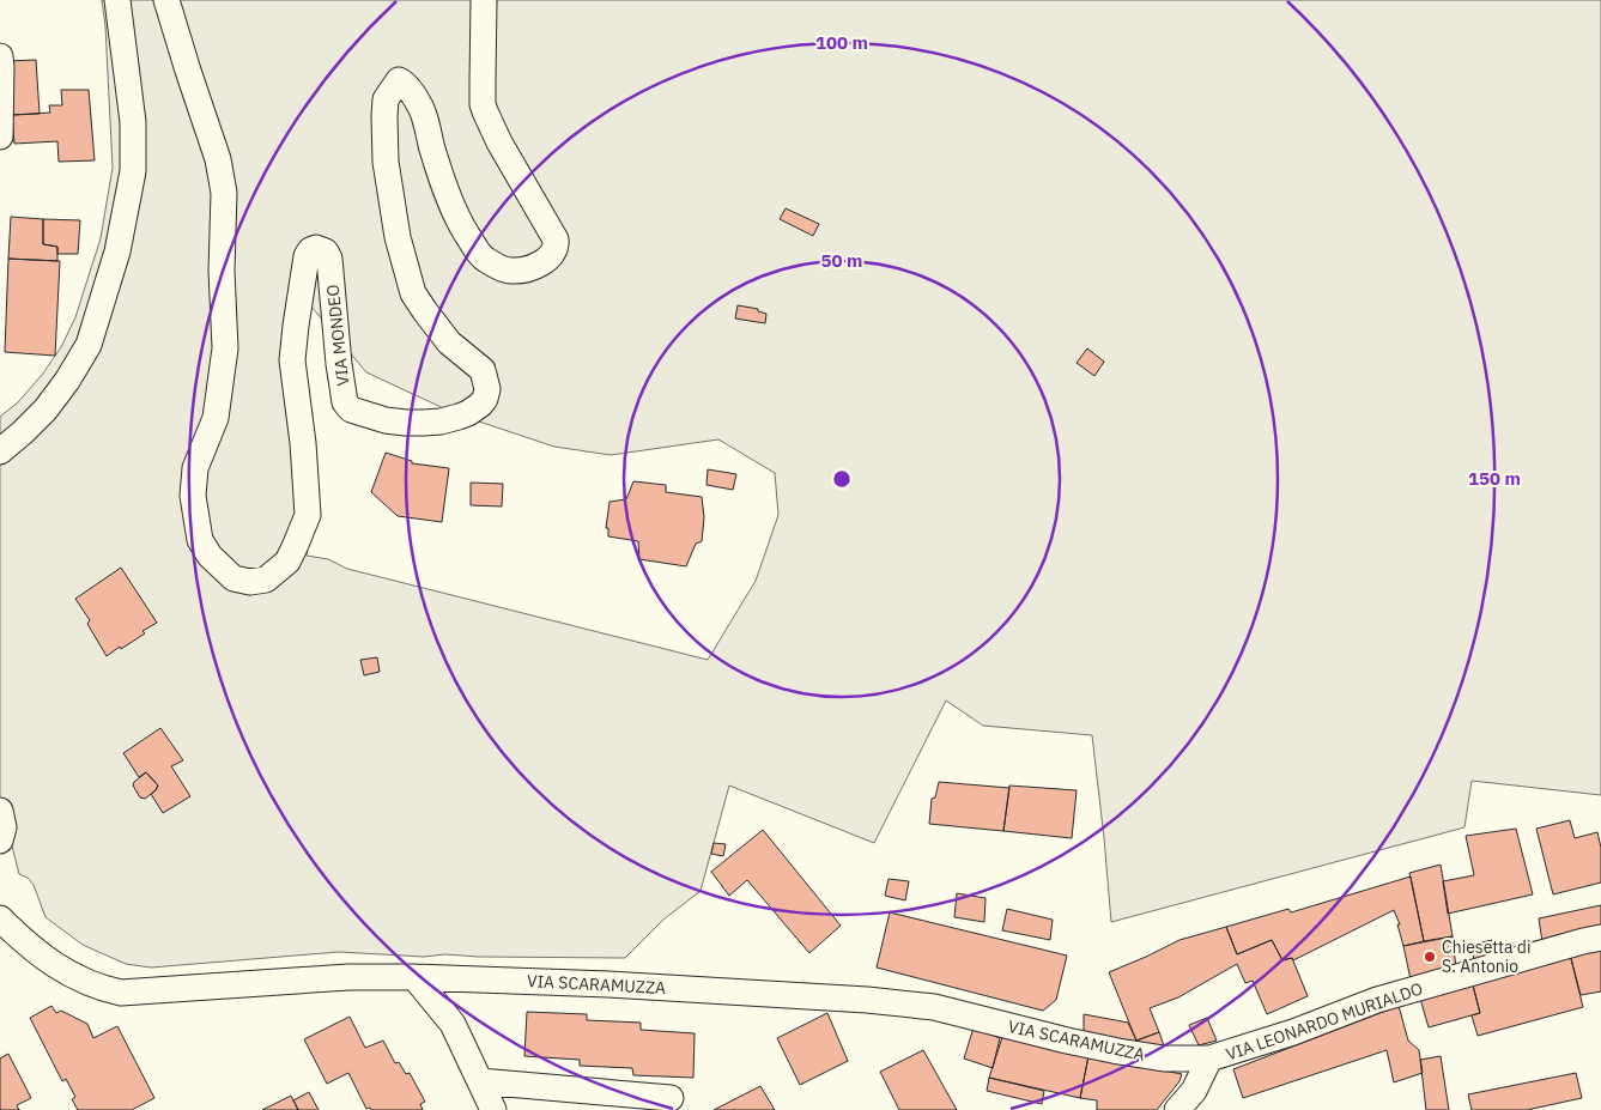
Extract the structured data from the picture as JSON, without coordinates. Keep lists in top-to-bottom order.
{
  "streets": {
    "street": ["VIA MONDEO", "VIA SCARAMUZZA", "VIA LEONARDO MURIALDO"]
  },
  "crossings": [
    ["VIA SCARAMUZZA", "VIA LEONARDO MURIALDO"]
  ],
  "places": ["Chiesetta di S. Antonio"],
  "rings": ["100 m", "50 m", "150 m"]
}
